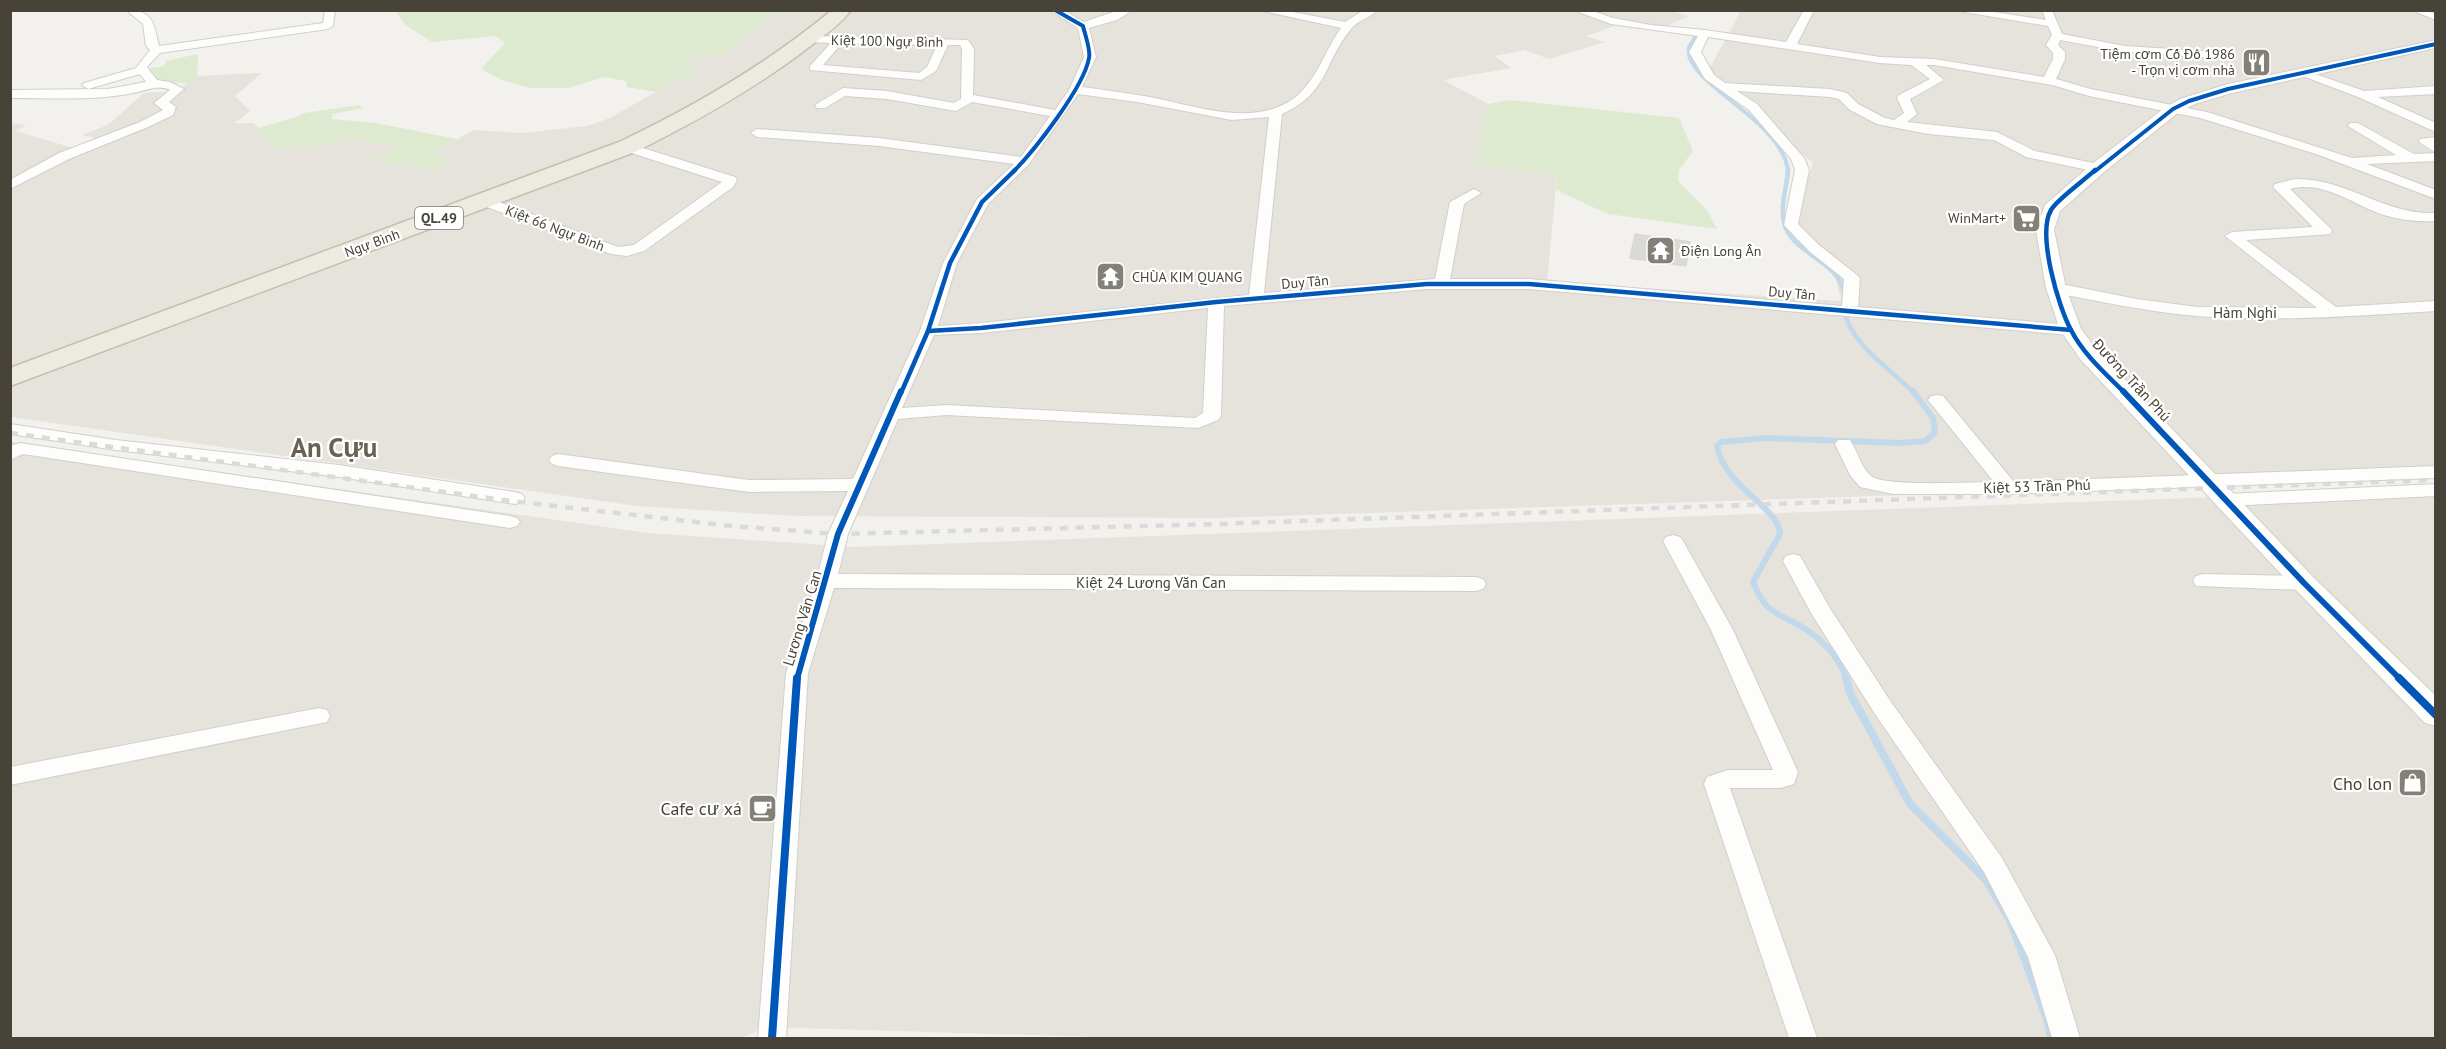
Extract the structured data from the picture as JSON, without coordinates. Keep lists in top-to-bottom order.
{
  "streets": {
    "highway": ["QL.49", "Ngự Bình"],
    "street": [
      "Kiệt 100 Ngự Bình",
      "Kiệt 66 Ngự Bình",
      "Duy Tân",
      "Hàm Nghi",
      "Đường Trần Phú",
      "Kiệt 53 Trần Phú",
      "Kiệt 24 Lương Văn Can",
      "Lương Văn Can"
    ]
  },
  "crossings": [
    ["Kiệt 100 Ngự Bình", "Ngự Bình"],
    ["Kiệt 66 Ngự Bình", "Ngự Bình"],
    ["Duy Tân", "Đường Trần Phú"],
    ["Duy Tân", "Lương Văn Can"],
    ["Hàm Nghi", "Đường Trần Phú"],
    ["Đường Trần Phú", "Kiệt 53 Trần Phú"],
    ["Kiệt 24 Lương Văn Can", "Lương Văn Can"]
  ],
  "districts": ["An Cựu"],
  "places": {
    "restaurant": ["Tiệm cơm Cố Đô 1986 - Trọn vị cơm nhà"],
    "supermarket": ["WinMart+"],
    "temple": ["Điện Long Ân", "CHÙA KIM QUANG"],
    "shop": ["Cho lon"],
    "cafe": ["Cafe cư xá"]
  }
}
